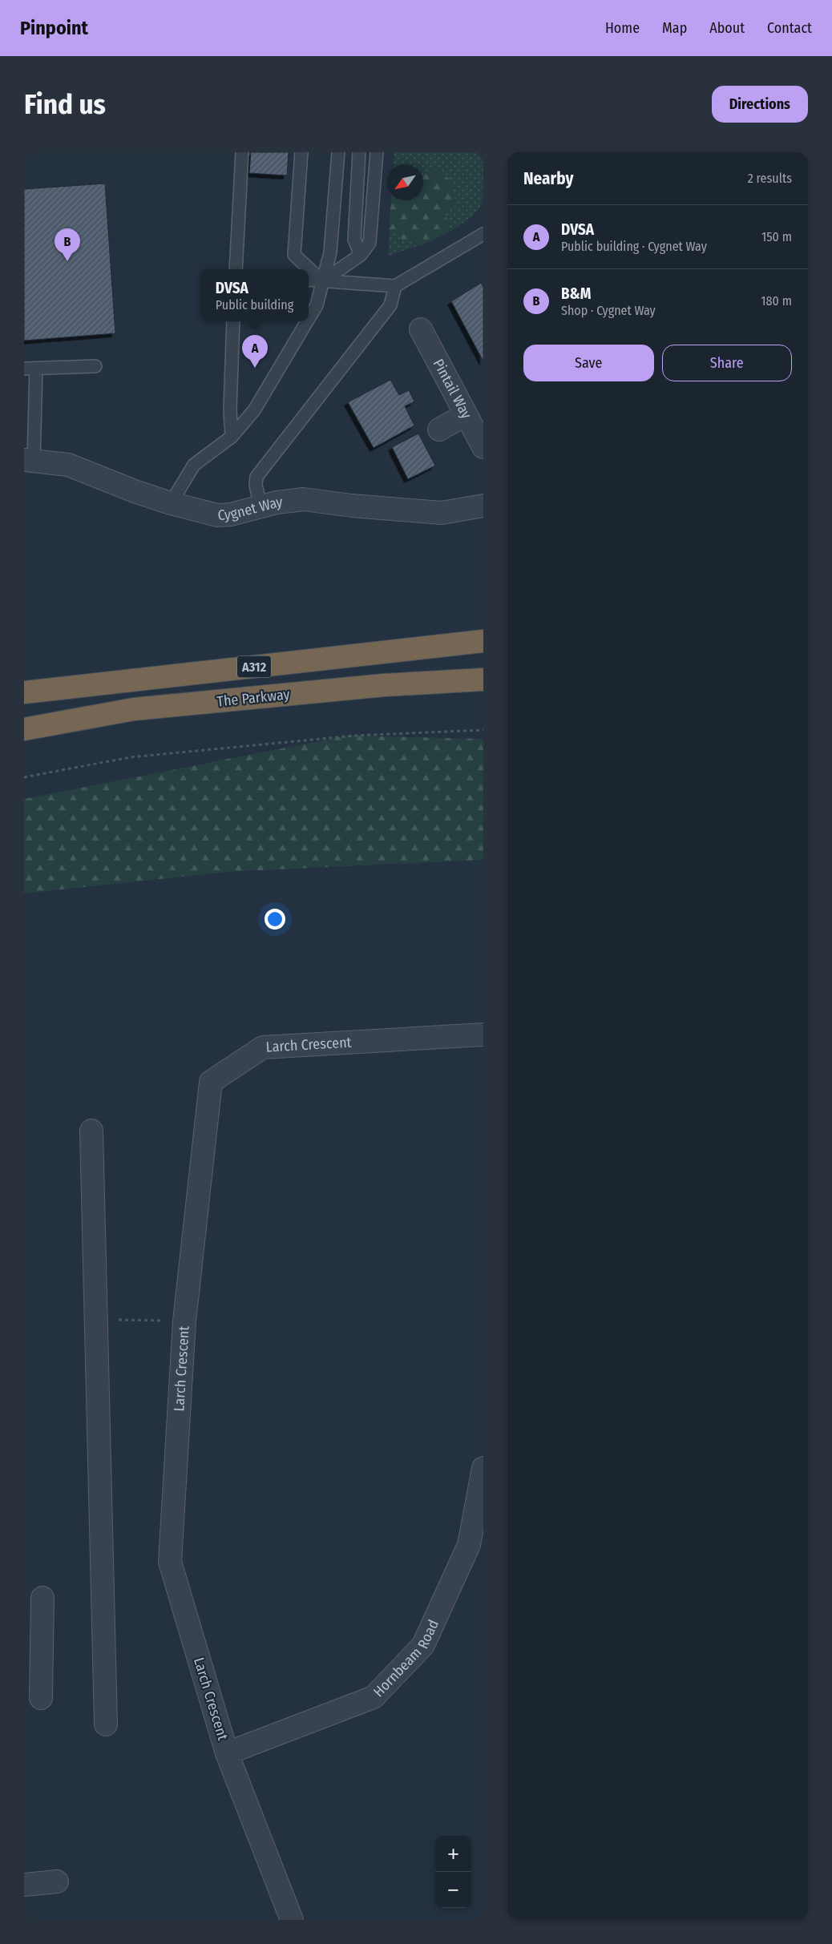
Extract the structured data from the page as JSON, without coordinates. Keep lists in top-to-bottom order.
{
  "streets": {
    "highway": ["A312", "The Parkway"],
    "street": [
      "Pintail Way",
      "Cygnet Way",
      "Larch Crescent",
      "Hornbeam Road"
    ]
  },
  "crossings": [
    ["Larch Crescent", "Hornbeam Road"]
  ],
  "north": "bottom left",
  "page": {
    "header": "Pinpoint",
    "nav": [
      "Home",
      "Map",
      "About",
      "Contact"
    ],
    "buttons": [
      "Directions",
      ["Save", "Share"]
    ],
    "title": "Find us",
    "heading": ["Nearby", "2 results"],
    "list": [
      {
        "mark": "A",
        "name": "DVSA",
        "note": "Public building · Cygnet Way",
        "value": "150 m"
      },
      {
        "mark": "B",
        "name": "B&M",
        "note": "Shop · Cygnet Way",
        "value": "180 m"
      }
    ],
    "pins": ["B", "A"],
    "popup": ["DVSA", "Public building"],
    "map_buttons": ["+", "−"]
  }
}
